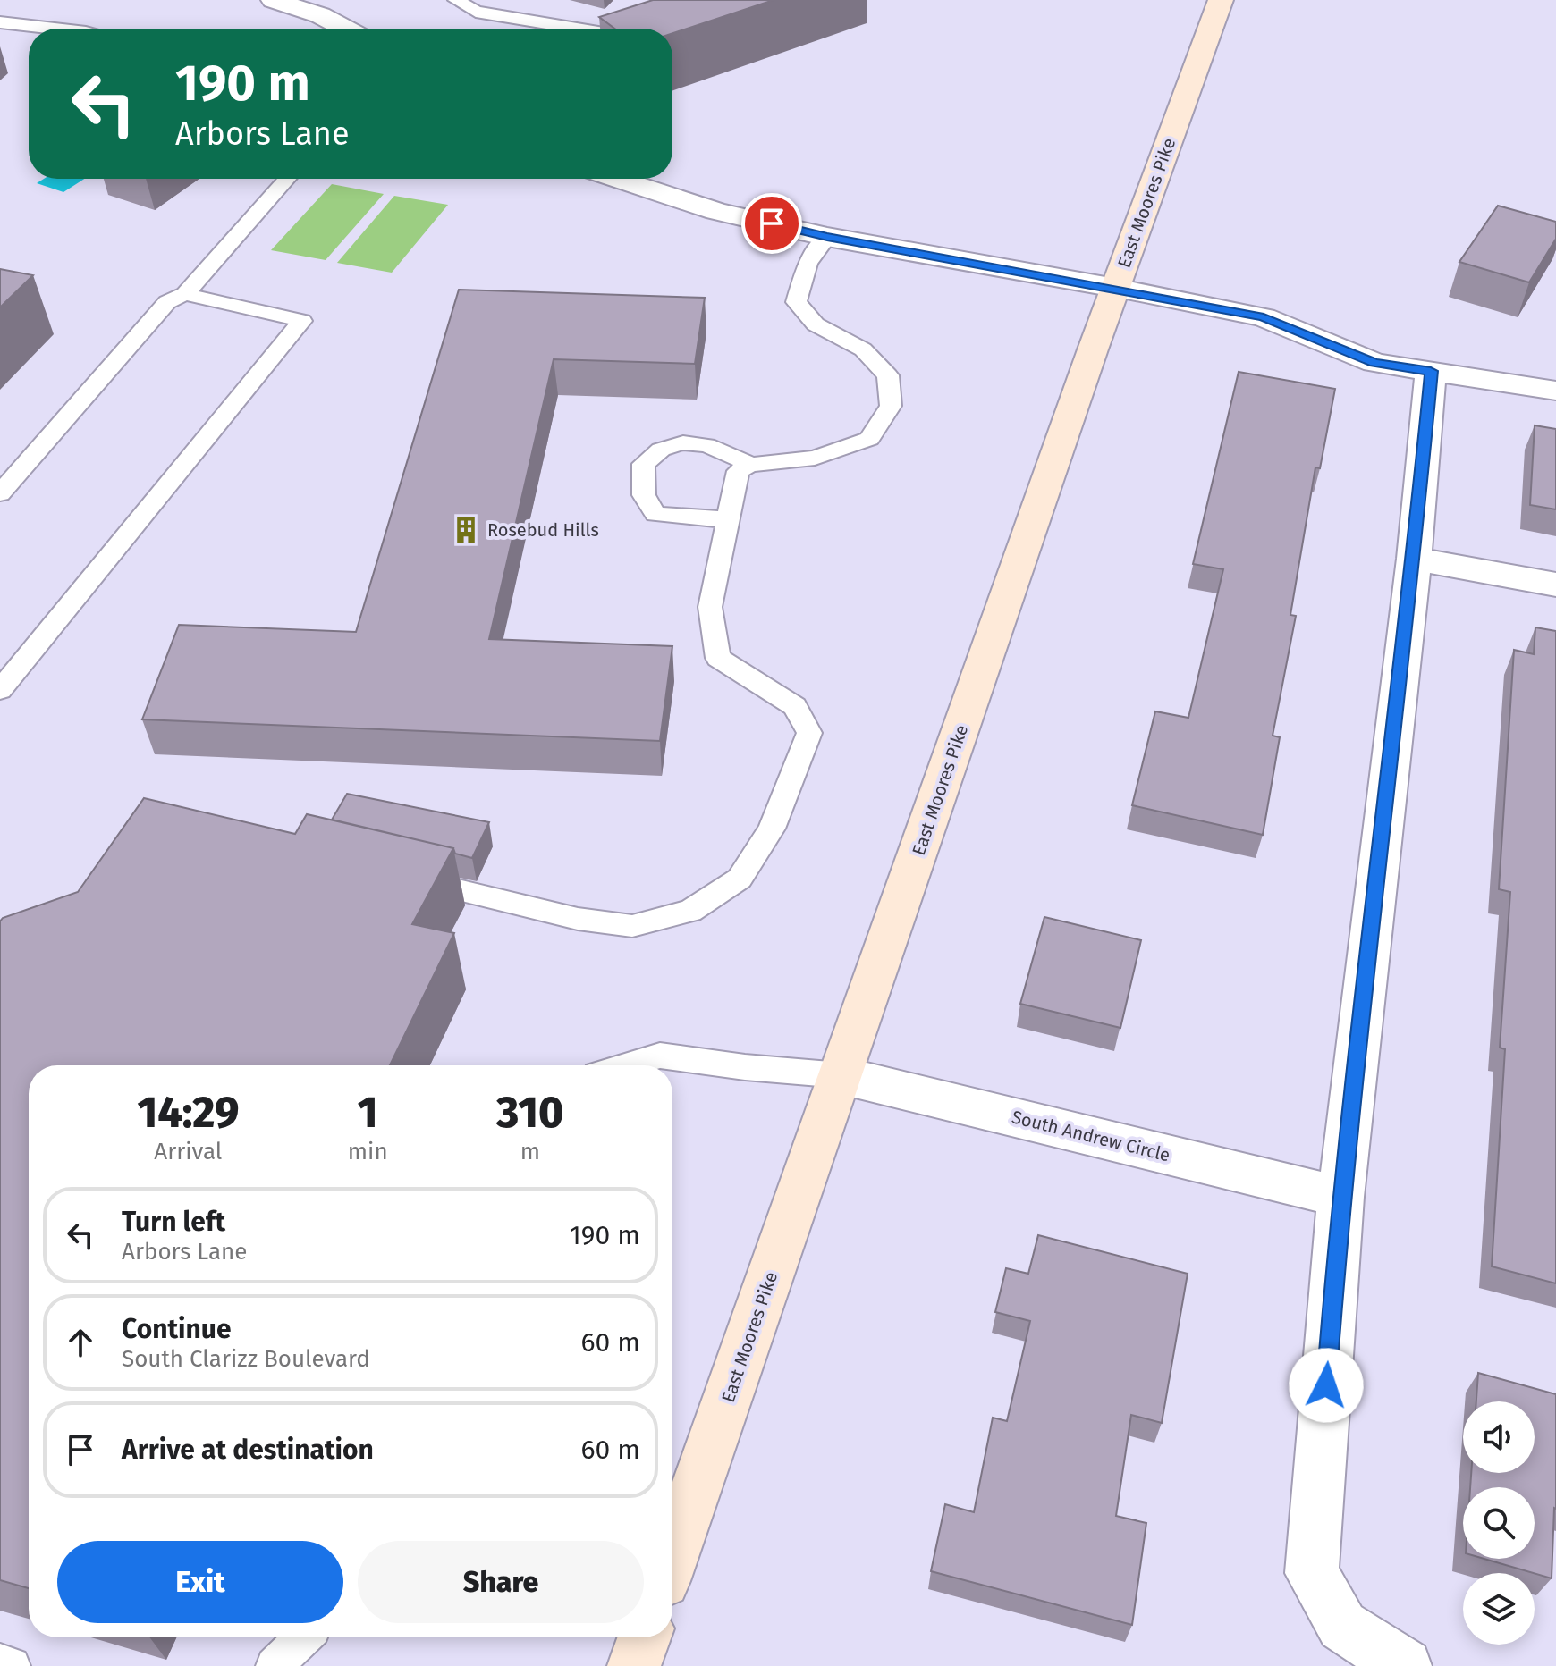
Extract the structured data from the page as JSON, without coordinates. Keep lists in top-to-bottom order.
{
  "streets": {
    "main road": ["East Moores Pike"],
    "street": ["South Andrew Circle"]
  },
  "crossings": [
    ["East Moores Pike", "South Andrew Circle"]
  ],
  "places": {
    "building": ["Rosebud Hills"]
  },
  "page": {
    "turn": ["190 m", "Arbors Lane"],
    "eta": [
      "14:29",
      "Arrival",
      "1",
      "min",
      "310",
      "m"
    ],
    "list": [
      {
        "name": "Turn left",
        "note": "Arbors Lane",
        "value": "190 m"
      },
      {
        "name": "Continue",
        "note": "South Clarizz Boulevard",
        "value": "60 m"
      },
      {
        "name": "Arrive at destination",
        "value": "60 m"
      }
    ],
    "buttons": ["Exit", "Share"]
  }
}
